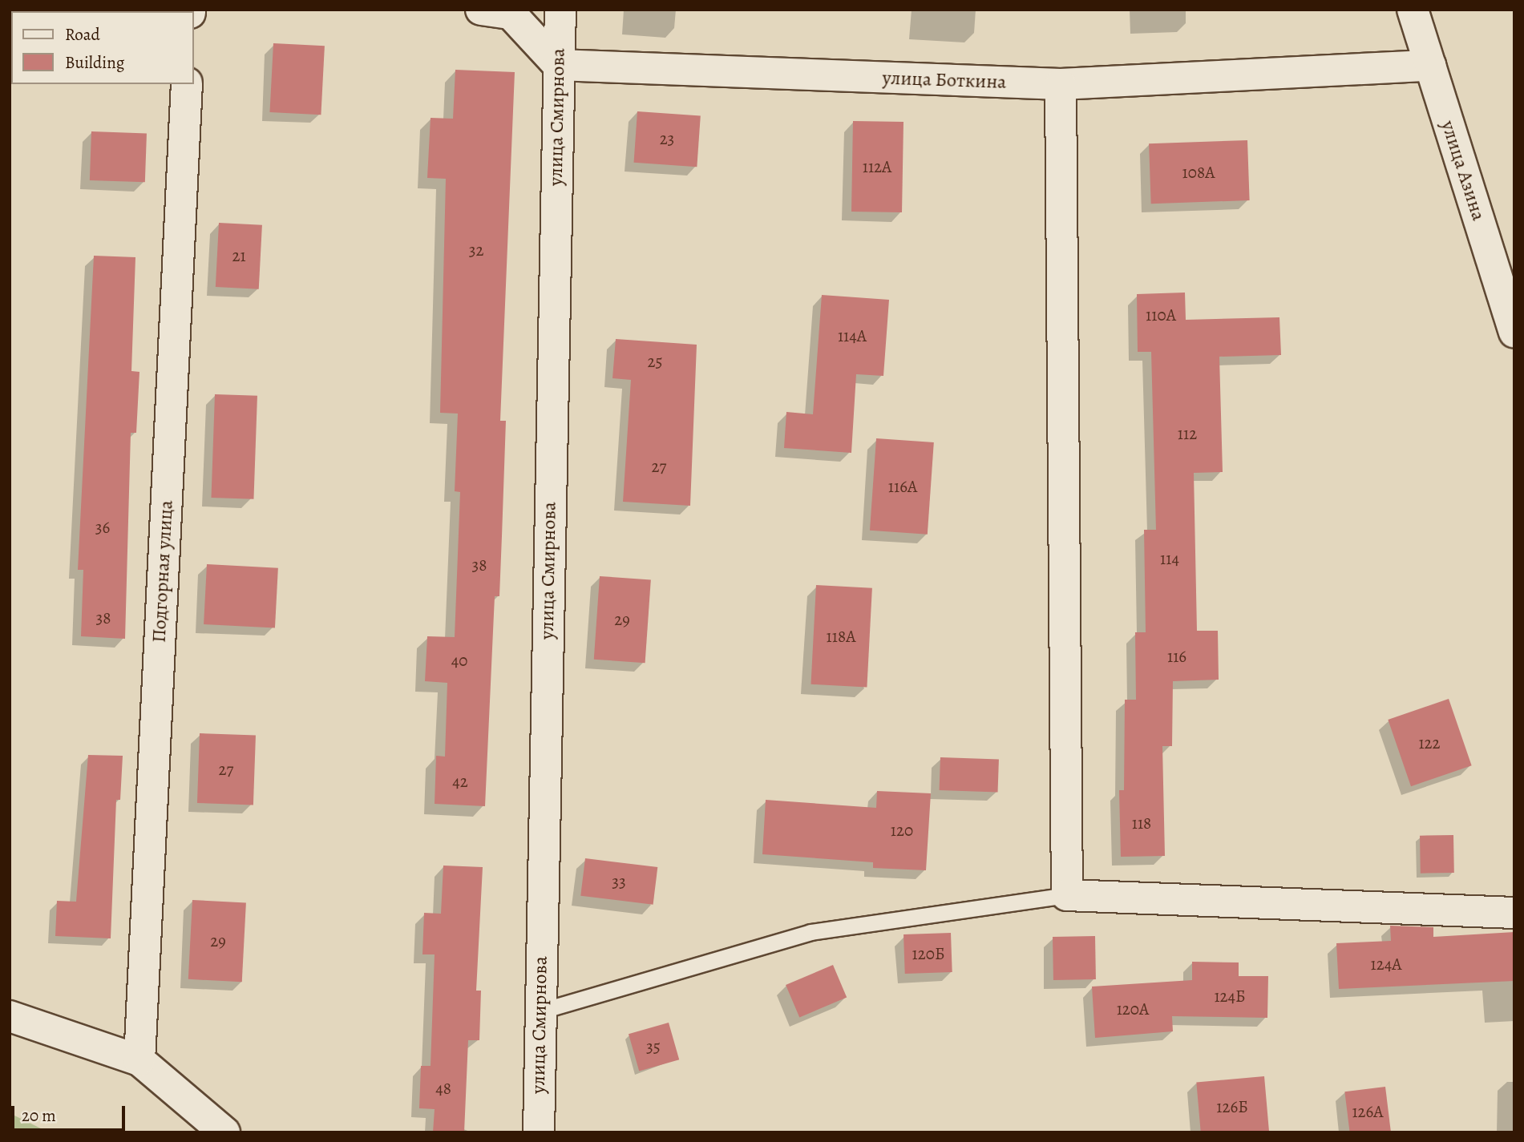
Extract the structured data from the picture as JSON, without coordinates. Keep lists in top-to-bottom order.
{
  "streets": {
    "street": [
      "улица Боткина",
      "улица Смирнова",
      "улица Азина",
      "Подгорная улица"
    ]
  },
  "crossings": [
    ["улица Боткина", "улица Смирнова"],
    ["улица Боткина", "улица Азина"]
  ],
  "house_numbers": [
    "23",
    "112А",
    "108А",
    "32",
    "21",
    "110А",
    "114А",
    "25",
    "112",
    "27",
    "116А",
    "36",
    "114",
    "38",
    "38",
    "29",
    "118А",
    "116",
    "40",
    "122",
    "27",
    "42",
    "118",
    "120",
    "33",
    "29",
    "120Б",
    "124А",
    "124Б",
    "120А",
    "35",
    "48",
    "126Б",
    "126А"
  ],
  "legend": ["Road", "Building"],
  "scale_bar": "20 m"
}
